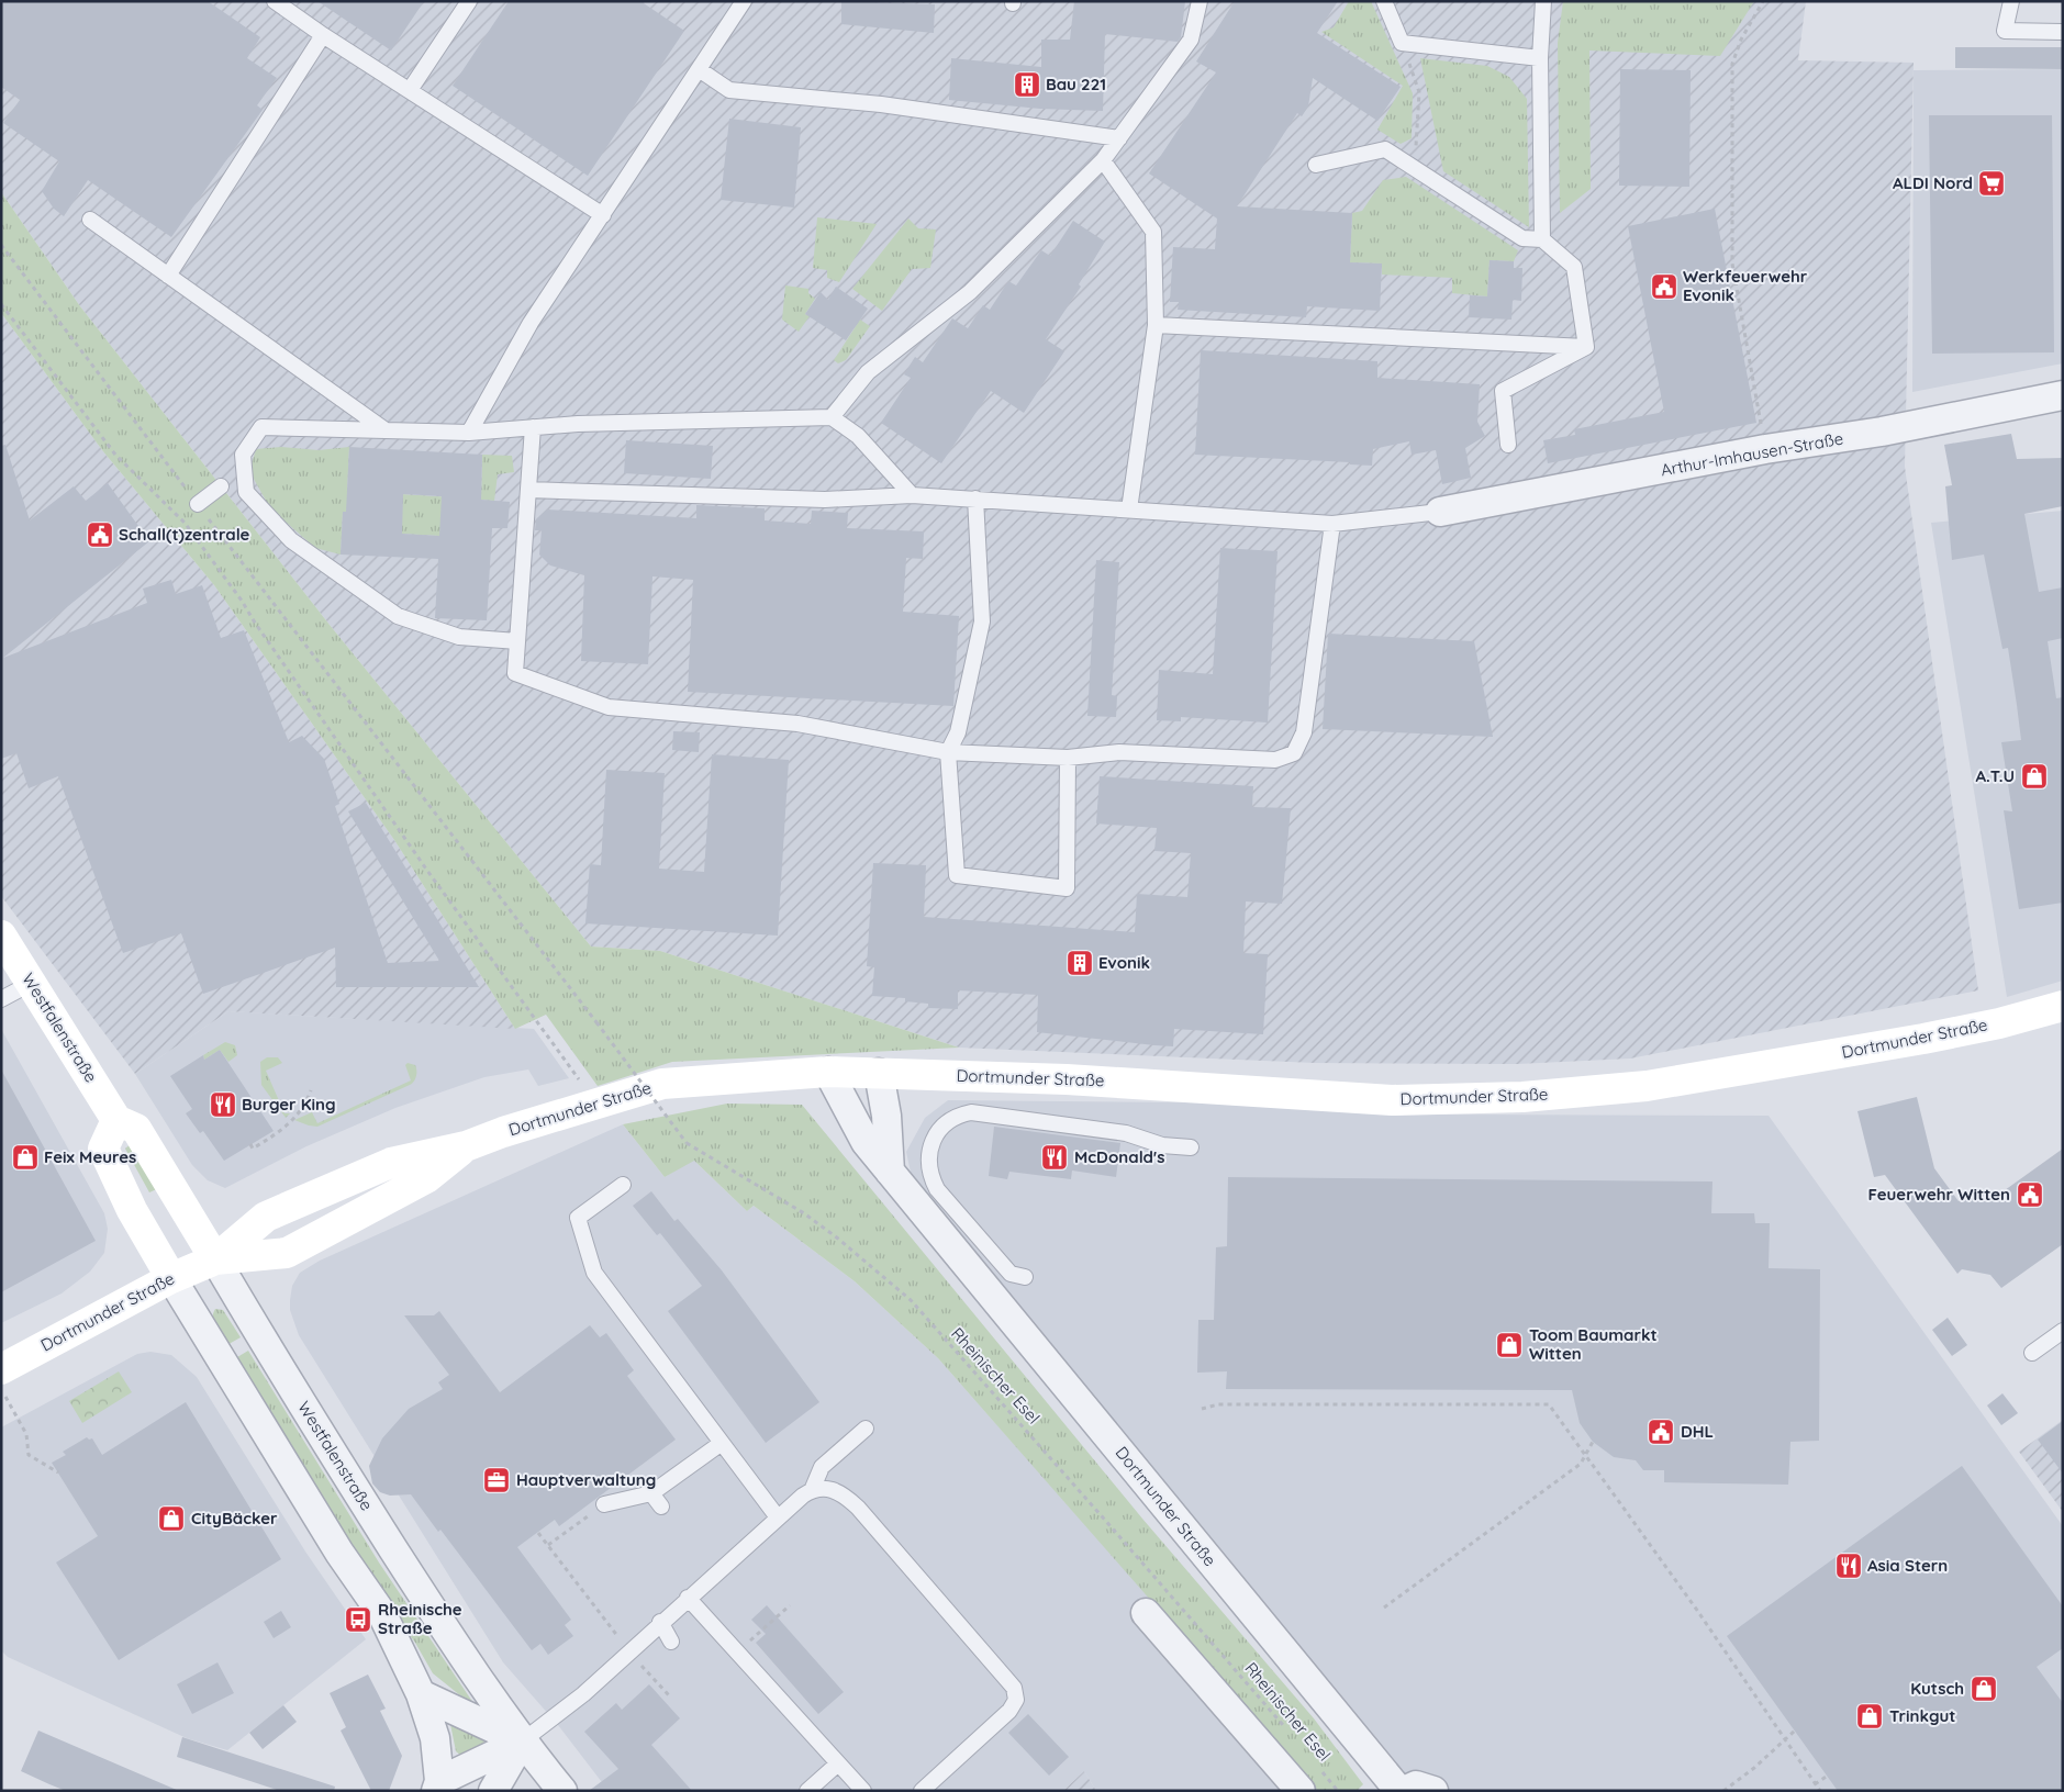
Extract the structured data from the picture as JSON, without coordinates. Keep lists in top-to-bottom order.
{
  "streets": {
    "main road": ["Westfalenstraße", "Dortmunder Straße"],
    "street": ["Arthur-Imhausen-Straße"],
    "path": ["Rheinischer Esel"]
  },
  "crossings": [
    ["Westfalenstraße", "Dortmunder Straße"]
  ],
  "places": {
    "building": ["Bau 221", "Evonik"],
    "supermarket": ["ALDI Nord"],
    "public building": [
      "Werkfeuerwehr Evonik",
      "Schall(t)zentrale",
      "Feuerwehr Witten",
      "DHL"
    ],
    "shop": [
      "A.T.U",
      "Feix Meures",
      "Toom Baumarkt Witten",
      "CityBäcker",
      "Kutsch",
      "Trinkgut"
    ],
    "restaurant": ["Burger King", "McDonald's", "Asia Stern"],
    "office": ["Hauptverwaltung"],
    "bus stop": ["Rheinische Straße"]
  }
}
